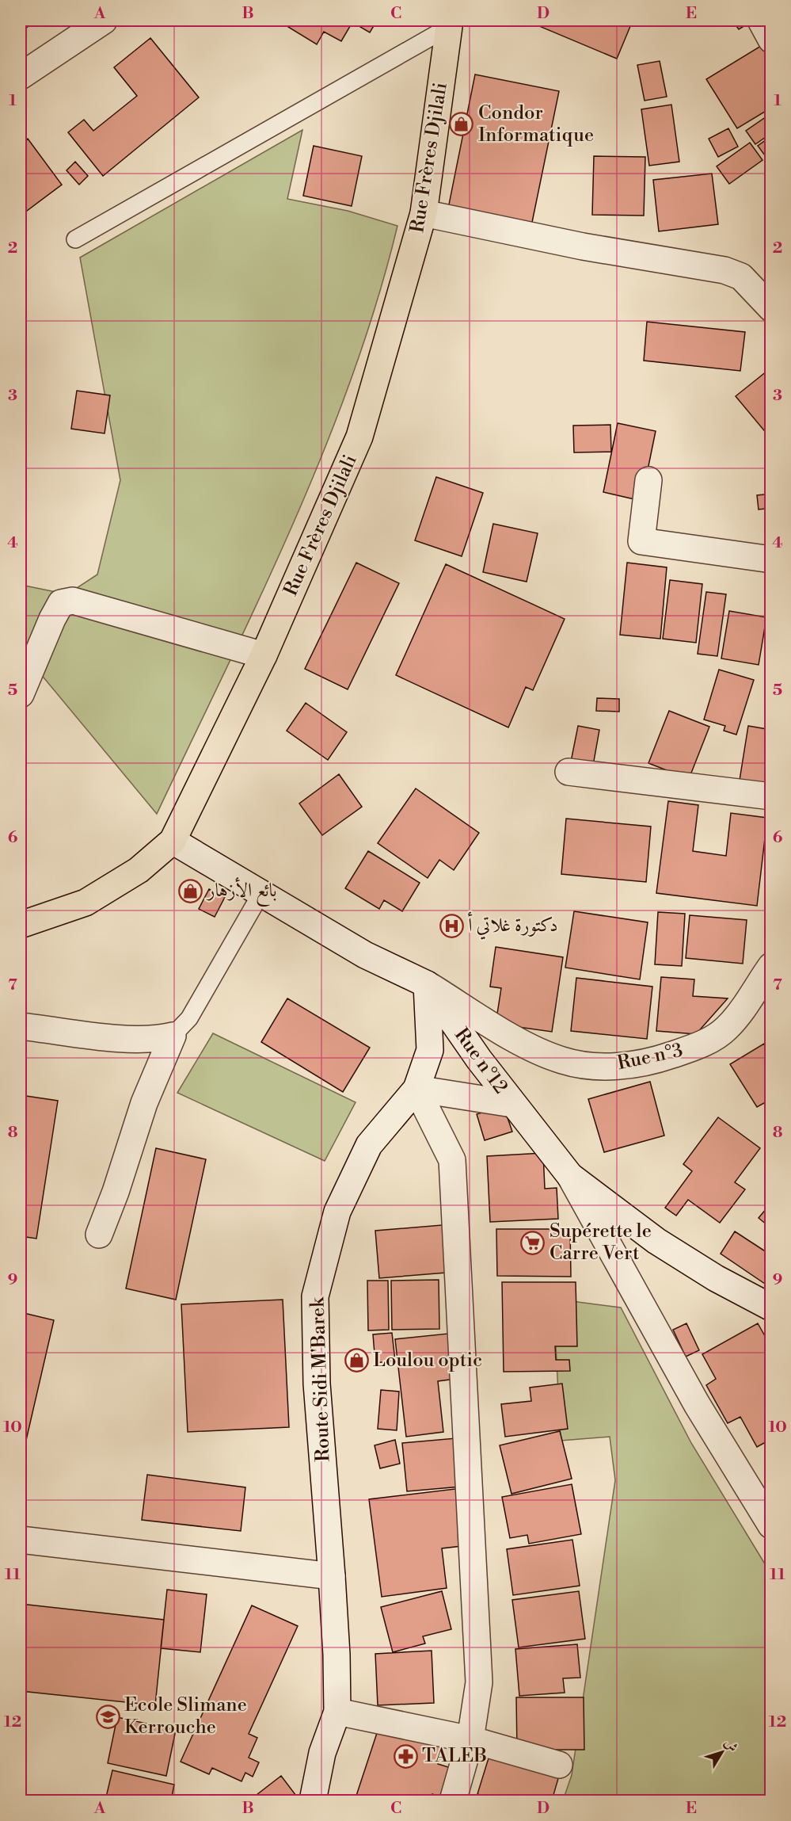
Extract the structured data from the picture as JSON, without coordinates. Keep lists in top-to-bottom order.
{
  "streets": {
    "main road": ["Rue Frères Djilali"],
    "street": ["Rue n°3", "Rue n°12", "Route Sidi M'Barek"]
  },
  "crossings": [
    ["Rue Frères Djilali", "Rue n°12"],
    ["Rue n°3", "Rue n°12"],
    ["Rue n°3", "Route Sidi M'Barek"],
    ["Rue n°12", "Route Sidi M'Barek"]
  ],
  "places": {
    "shop": ["Condor Informatique", "بائع الأزهار", "Loulou optic"],
    "hospital": ["دكتورة غلاتي أ"],
    "supermarket": ["Supérette le Carre Vert"],
    "school or university": ["Ecole Slimane Kerrouche"],
    "pharmacy": ["TALEB"]
  },
  "north": "top right",
  "grid": {
    "columns": [
      "A",
      "B",
      "C",
      "D",
      "E"
    ],
    "rows": [
      "1",
      "2",
      "3",
      "4",
      "5",
      "6",
      "7",
      "8",
      "9",
      "10",
      "11",
      "12"
    ]
  }
}
